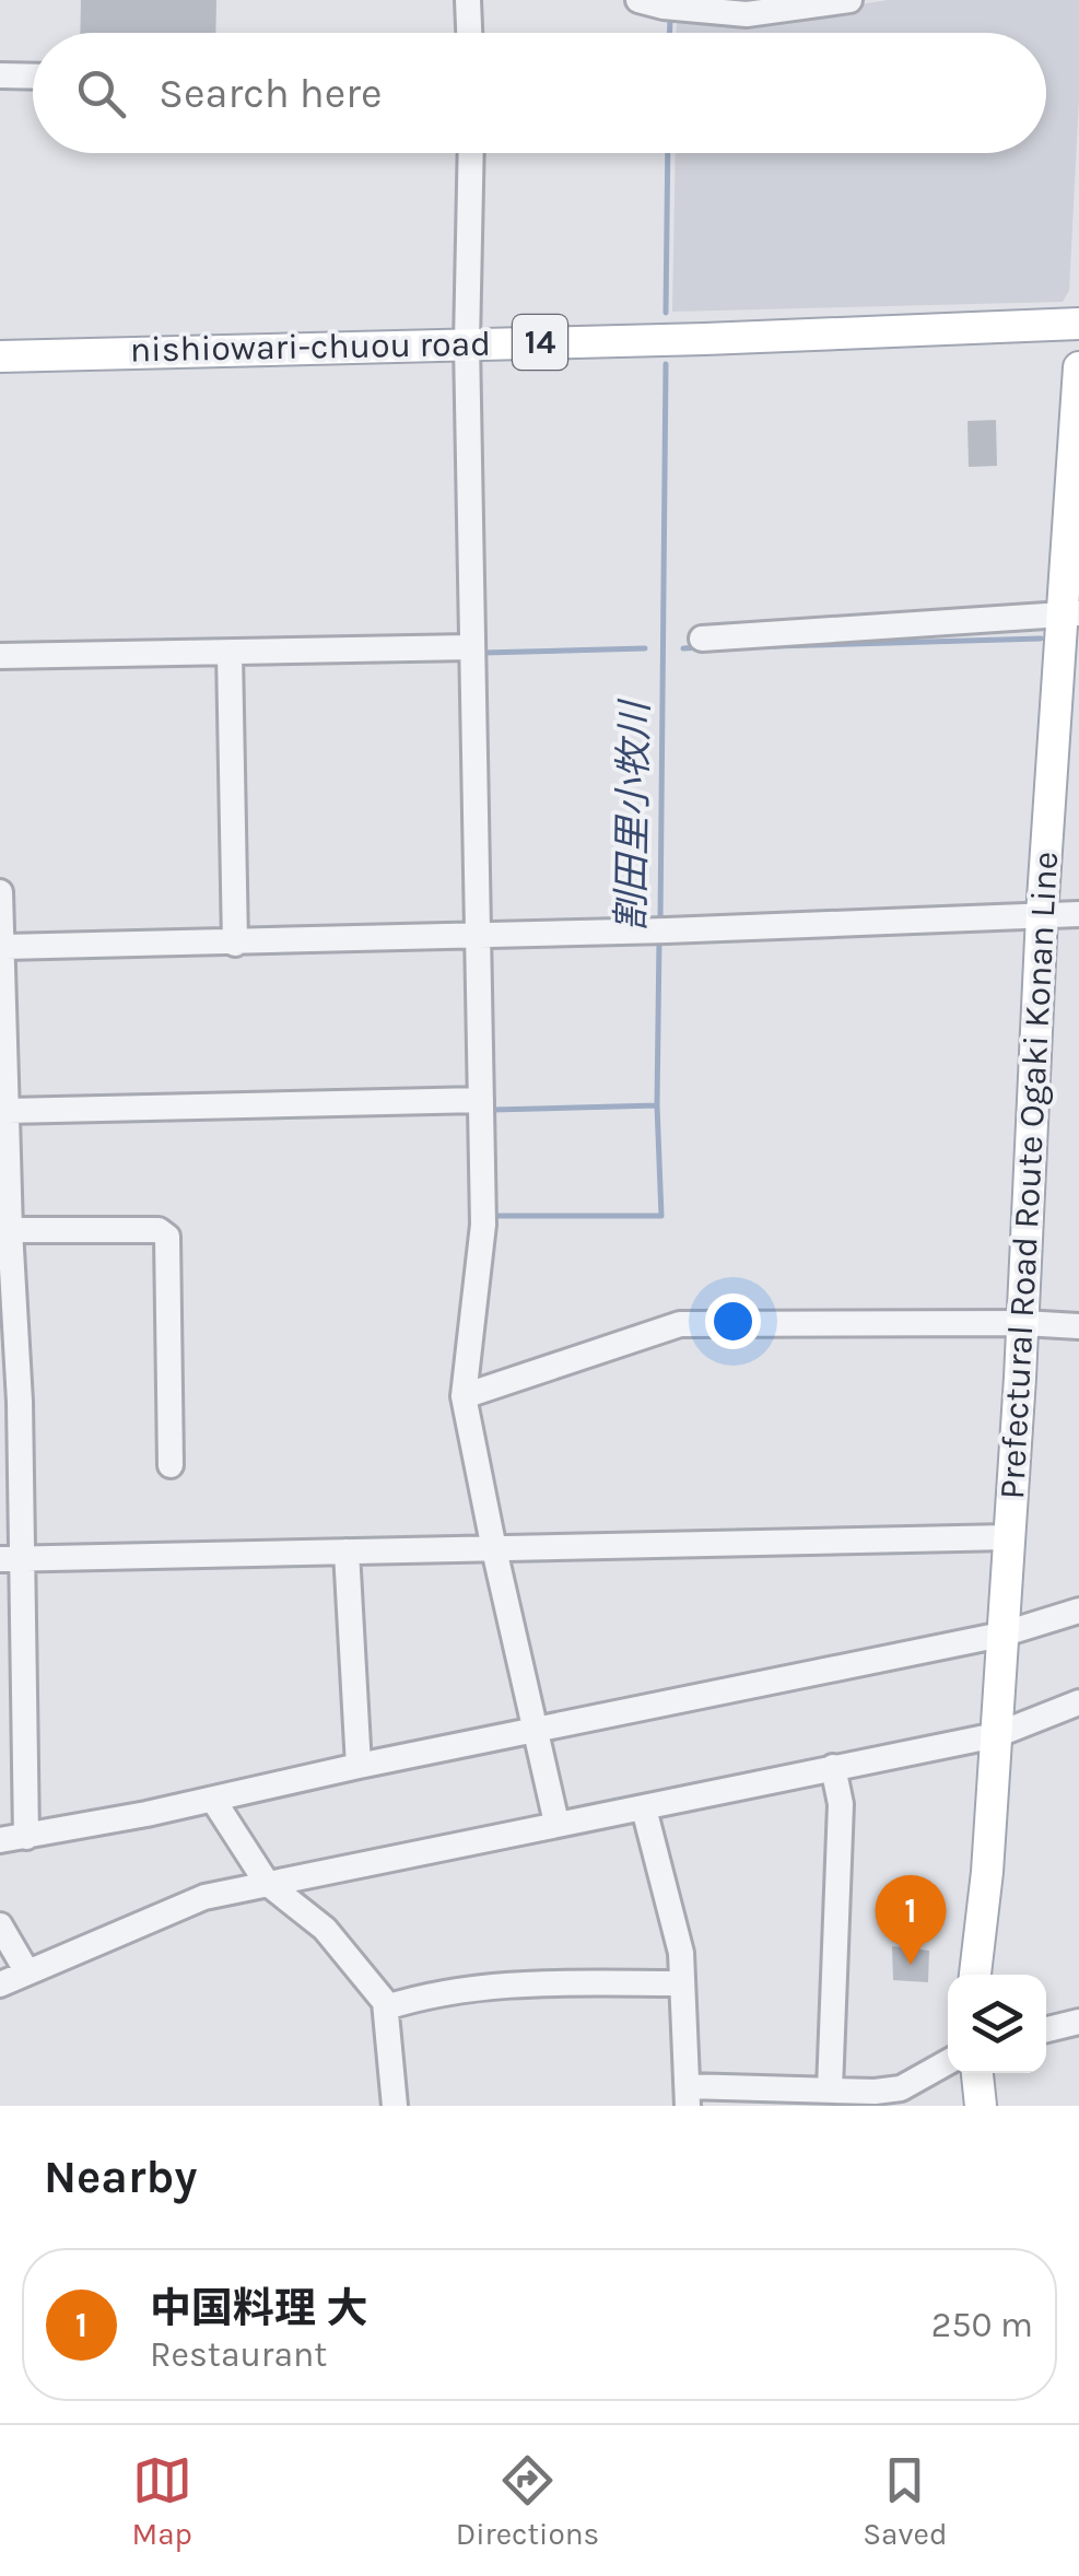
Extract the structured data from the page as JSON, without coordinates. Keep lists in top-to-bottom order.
{
  "streets": {
    "main road": ["14", "nishiowari-chuou road", "Prefectural Road Route Ogaki Konan Line"]
  },
  "water": ["割田里小牧川"],
  "page": {
    "search": "Search here",
    "pins": "1",
    "heading": "Nearby",
    "list": [
      {
        "mark": "1",
        "name": "中国料理 大",
        "note": "Restaurant",
        "value": "250 m"
      }
    ],
    "nav": ["Map", "Directions", "Saved"]
  }
}
